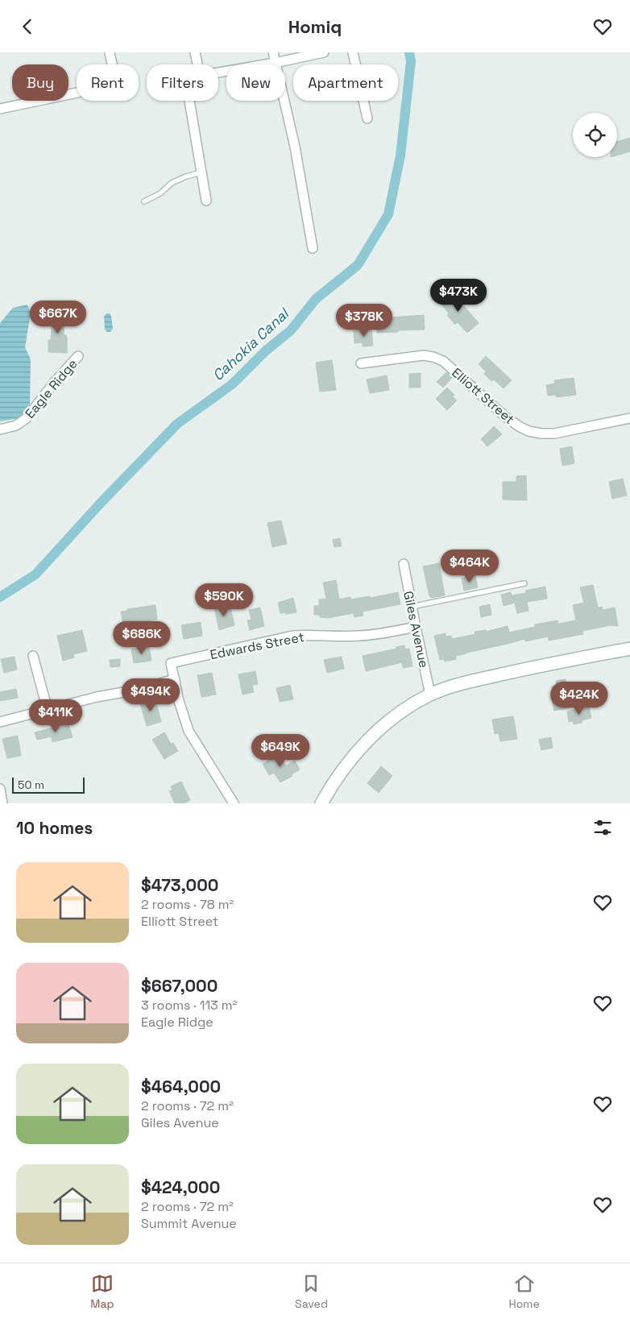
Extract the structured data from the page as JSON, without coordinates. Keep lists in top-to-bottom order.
{
  "streets": {
    "street": [
      "Eagle Ridge",
      "Elliott Street",
      "Giles Avenue",
      "Edwards Street"
    ]
  },
  "crossings": [
    ["Giles Avenue", "Edwards Street"]
  ],
  "water": ["Cahokia Canal"],
  "scale_bar": "50 m",
  "page": {
    "header": "Homiq",
    "chip": [
      "Buy",
      "Rent",
      "Filters",
      "New",
      "Apartment"
    ],
    "price": [
      "$473K",
      "$667K",
      "$378K",
      "$464K",
      "$590K",
      "$686K",
      "$494K",
      "$424K",
      "$411K",
      "$649K"
    ],
    "scale": "50 m",
    "heading": "10 homes",
    "list": [
      {
        "name": "$473,000",
        "note": "2 rooms · 78 m² · Elliott Street"
      },
      {
        "name": "$667,000",
        "note": "3 rooms · 113 m² · Eagle Ridge"
      },
      {
        "name": "$464,000",
        "note": "2 rooms · 72 m² · Giles Avenue"
      },
      {
        "name": "$424,000",
        "note": "2 rooms · 72 m² · Summit Avenue"
      }
    ],
    "tabs": ["Map", "Saved", "Home"]
  }
}
